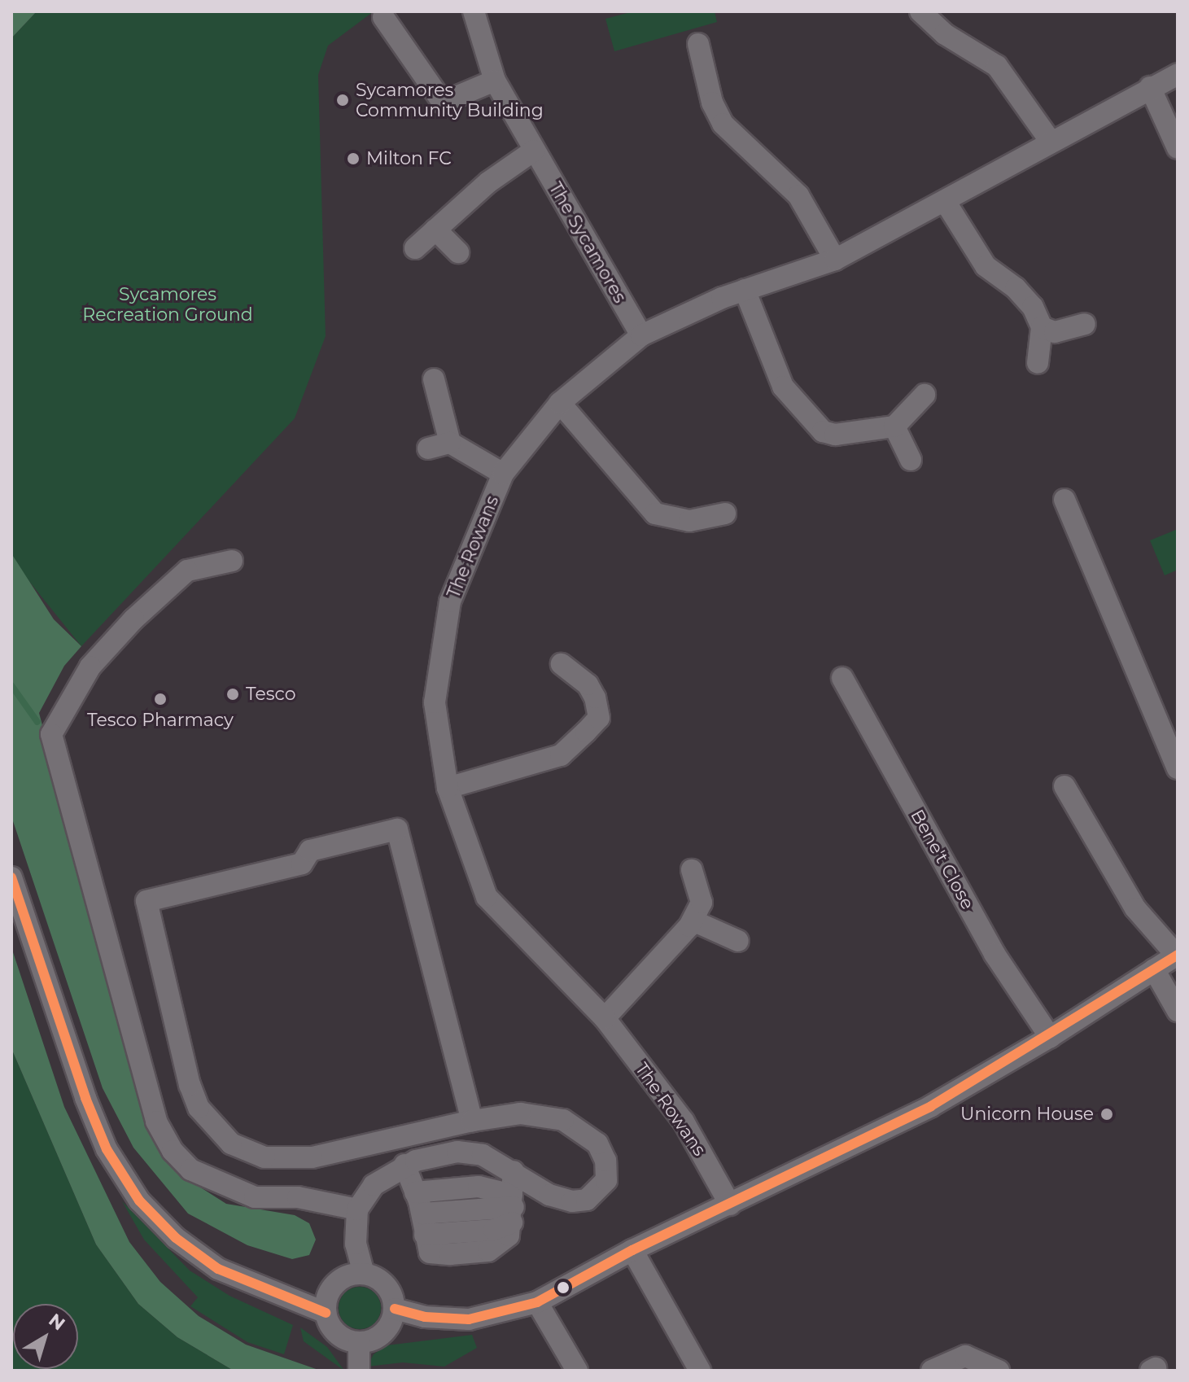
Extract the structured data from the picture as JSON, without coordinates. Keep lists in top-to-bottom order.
{
  "streets": {
    "street": ["The Sycamores", "The Rowans", "Bene't Close"]
  },
  "crossings": [
    ["The Sycamores", "The Rowans"]
  ],
  "parks": ["Sycamores Recreation Ground"],
  "places": [
    "Sycamores Community Building",
    "Milton FC",
    "Tesco",
    "Tesco Pharmacy",
    "Unicorn House"
  ],
  "north": "top right"
}
